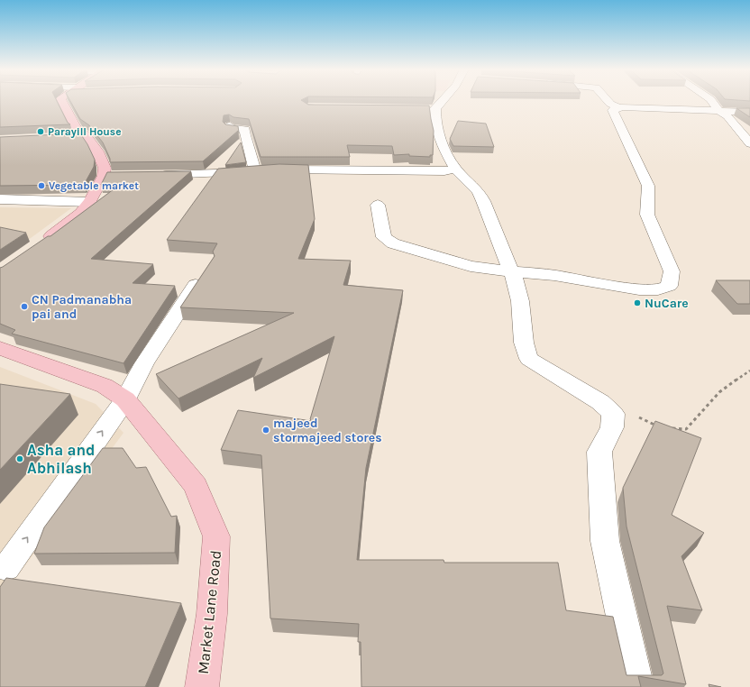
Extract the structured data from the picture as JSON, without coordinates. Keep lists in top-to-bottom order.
{
  "streets": {
    "main road": ["Market Lane Road"]
  },
  "places": [
    "Parayill House",
    "Vegetable market",
    "NuCare",
    "CN Padmanabha pai and",
    "majeed stormajeed stores",
    "Asha and Abhilash"
  ]
}
